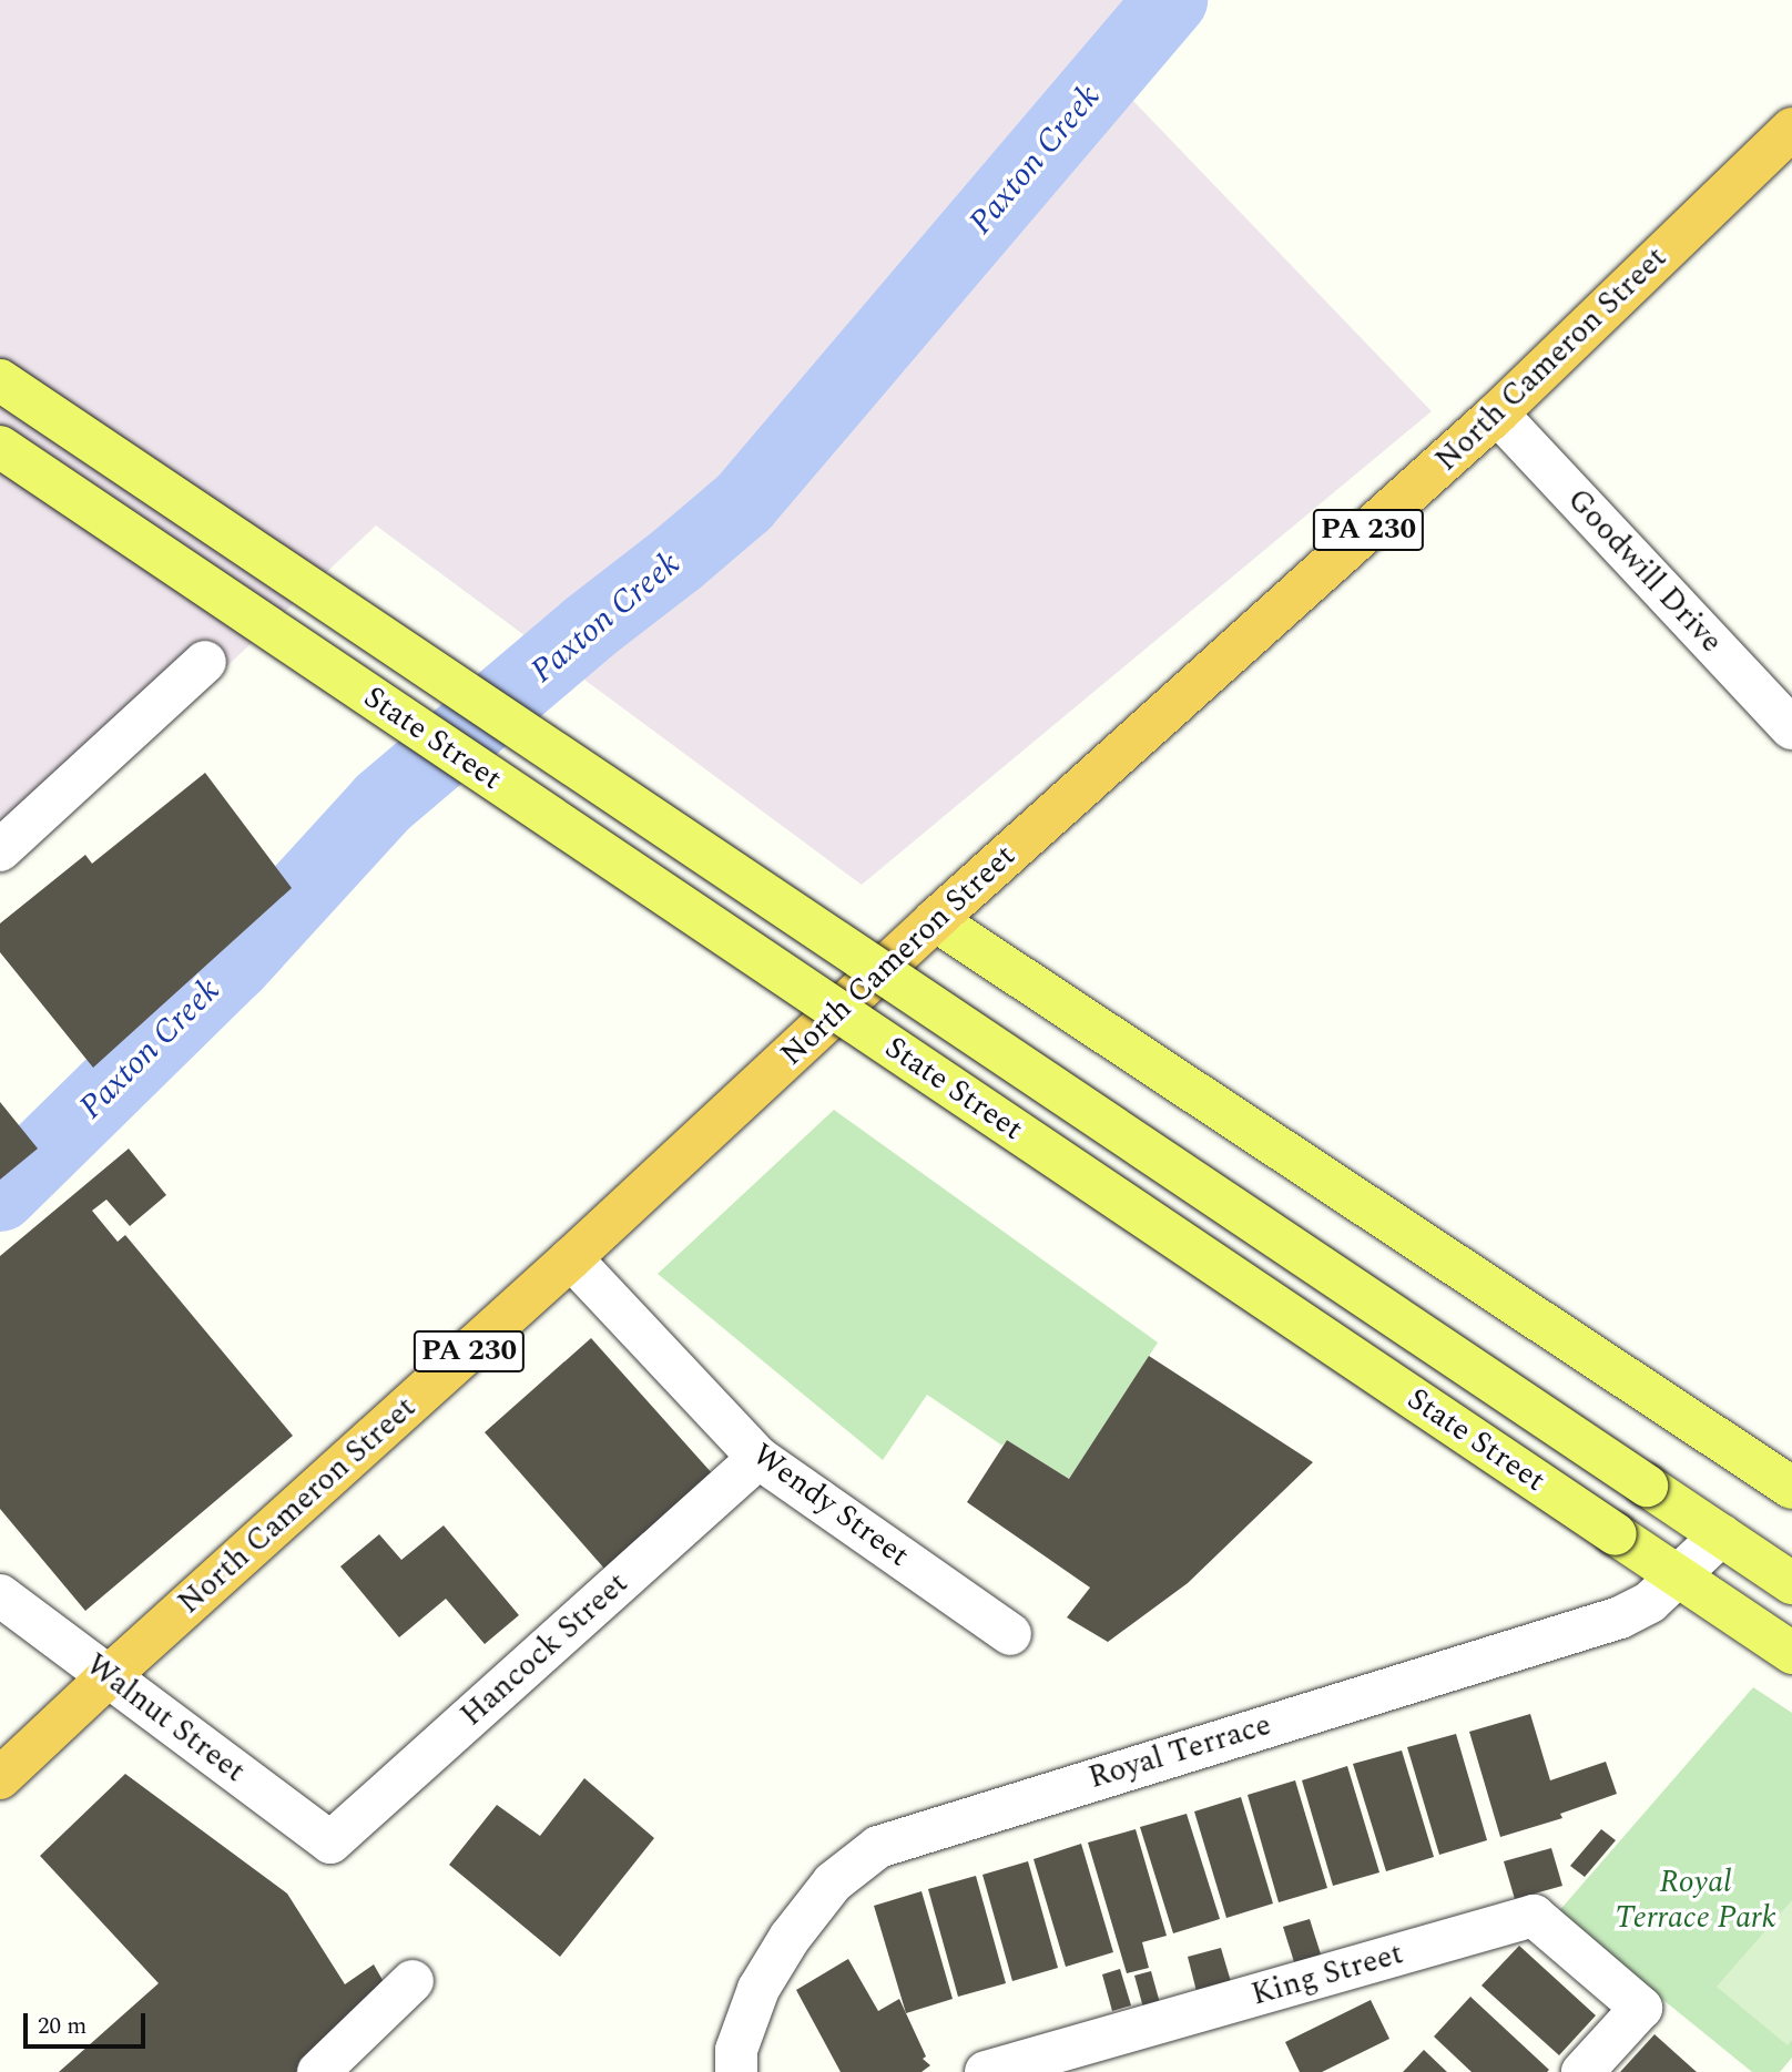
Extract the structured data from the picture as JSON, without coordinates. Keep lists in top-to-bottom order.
{
  "streets": {
    "highway": ["North Cameron Street", "PA 230"],
    "main road": ["State Street"],
    "street": [
      "Goodwill Drive",
      "Wendy Street",
      "Hancock Street",
      "Walnut Street",
      "Royal Terrace",
      "King Street"
    ]
  },
  "crossings": [
    ["North Cameron Street", "Goodwill Drive"],
    ["North Cameron Street", "Wendy Street"],
    ["North Cameron Street", "Walnut Street"],
    ["State Street", "Royal Terrace"],
    ["Wendy Street", "Hancock Street"],
    ["Hancock Street", "Walnut Street"]
  ],
  "water": ["Paxton Creek"],
  "parks": ["Royal Terrace Park"],
  "scale_bar": "20 m"
}
